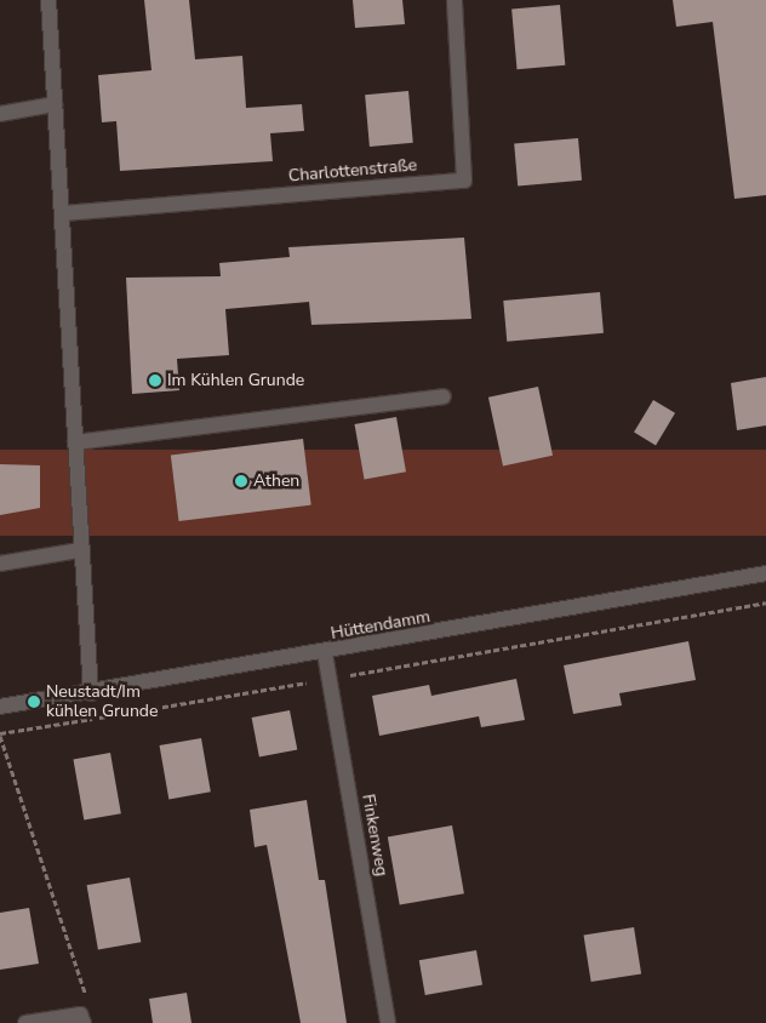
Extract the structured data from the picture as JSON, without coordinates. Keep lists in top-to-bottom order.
{
  "streets": {
    "street": ["Charlottenstraße", "Hüttendamm", "Finkenweg"]
  },
  "crossings": [
    ["Hüttendamm", "Finkenweg"]
  ],
  "places": ["Im Kühlen Grunde", "Athen", "Neustadt/Im kühlen Grunde"]
}
